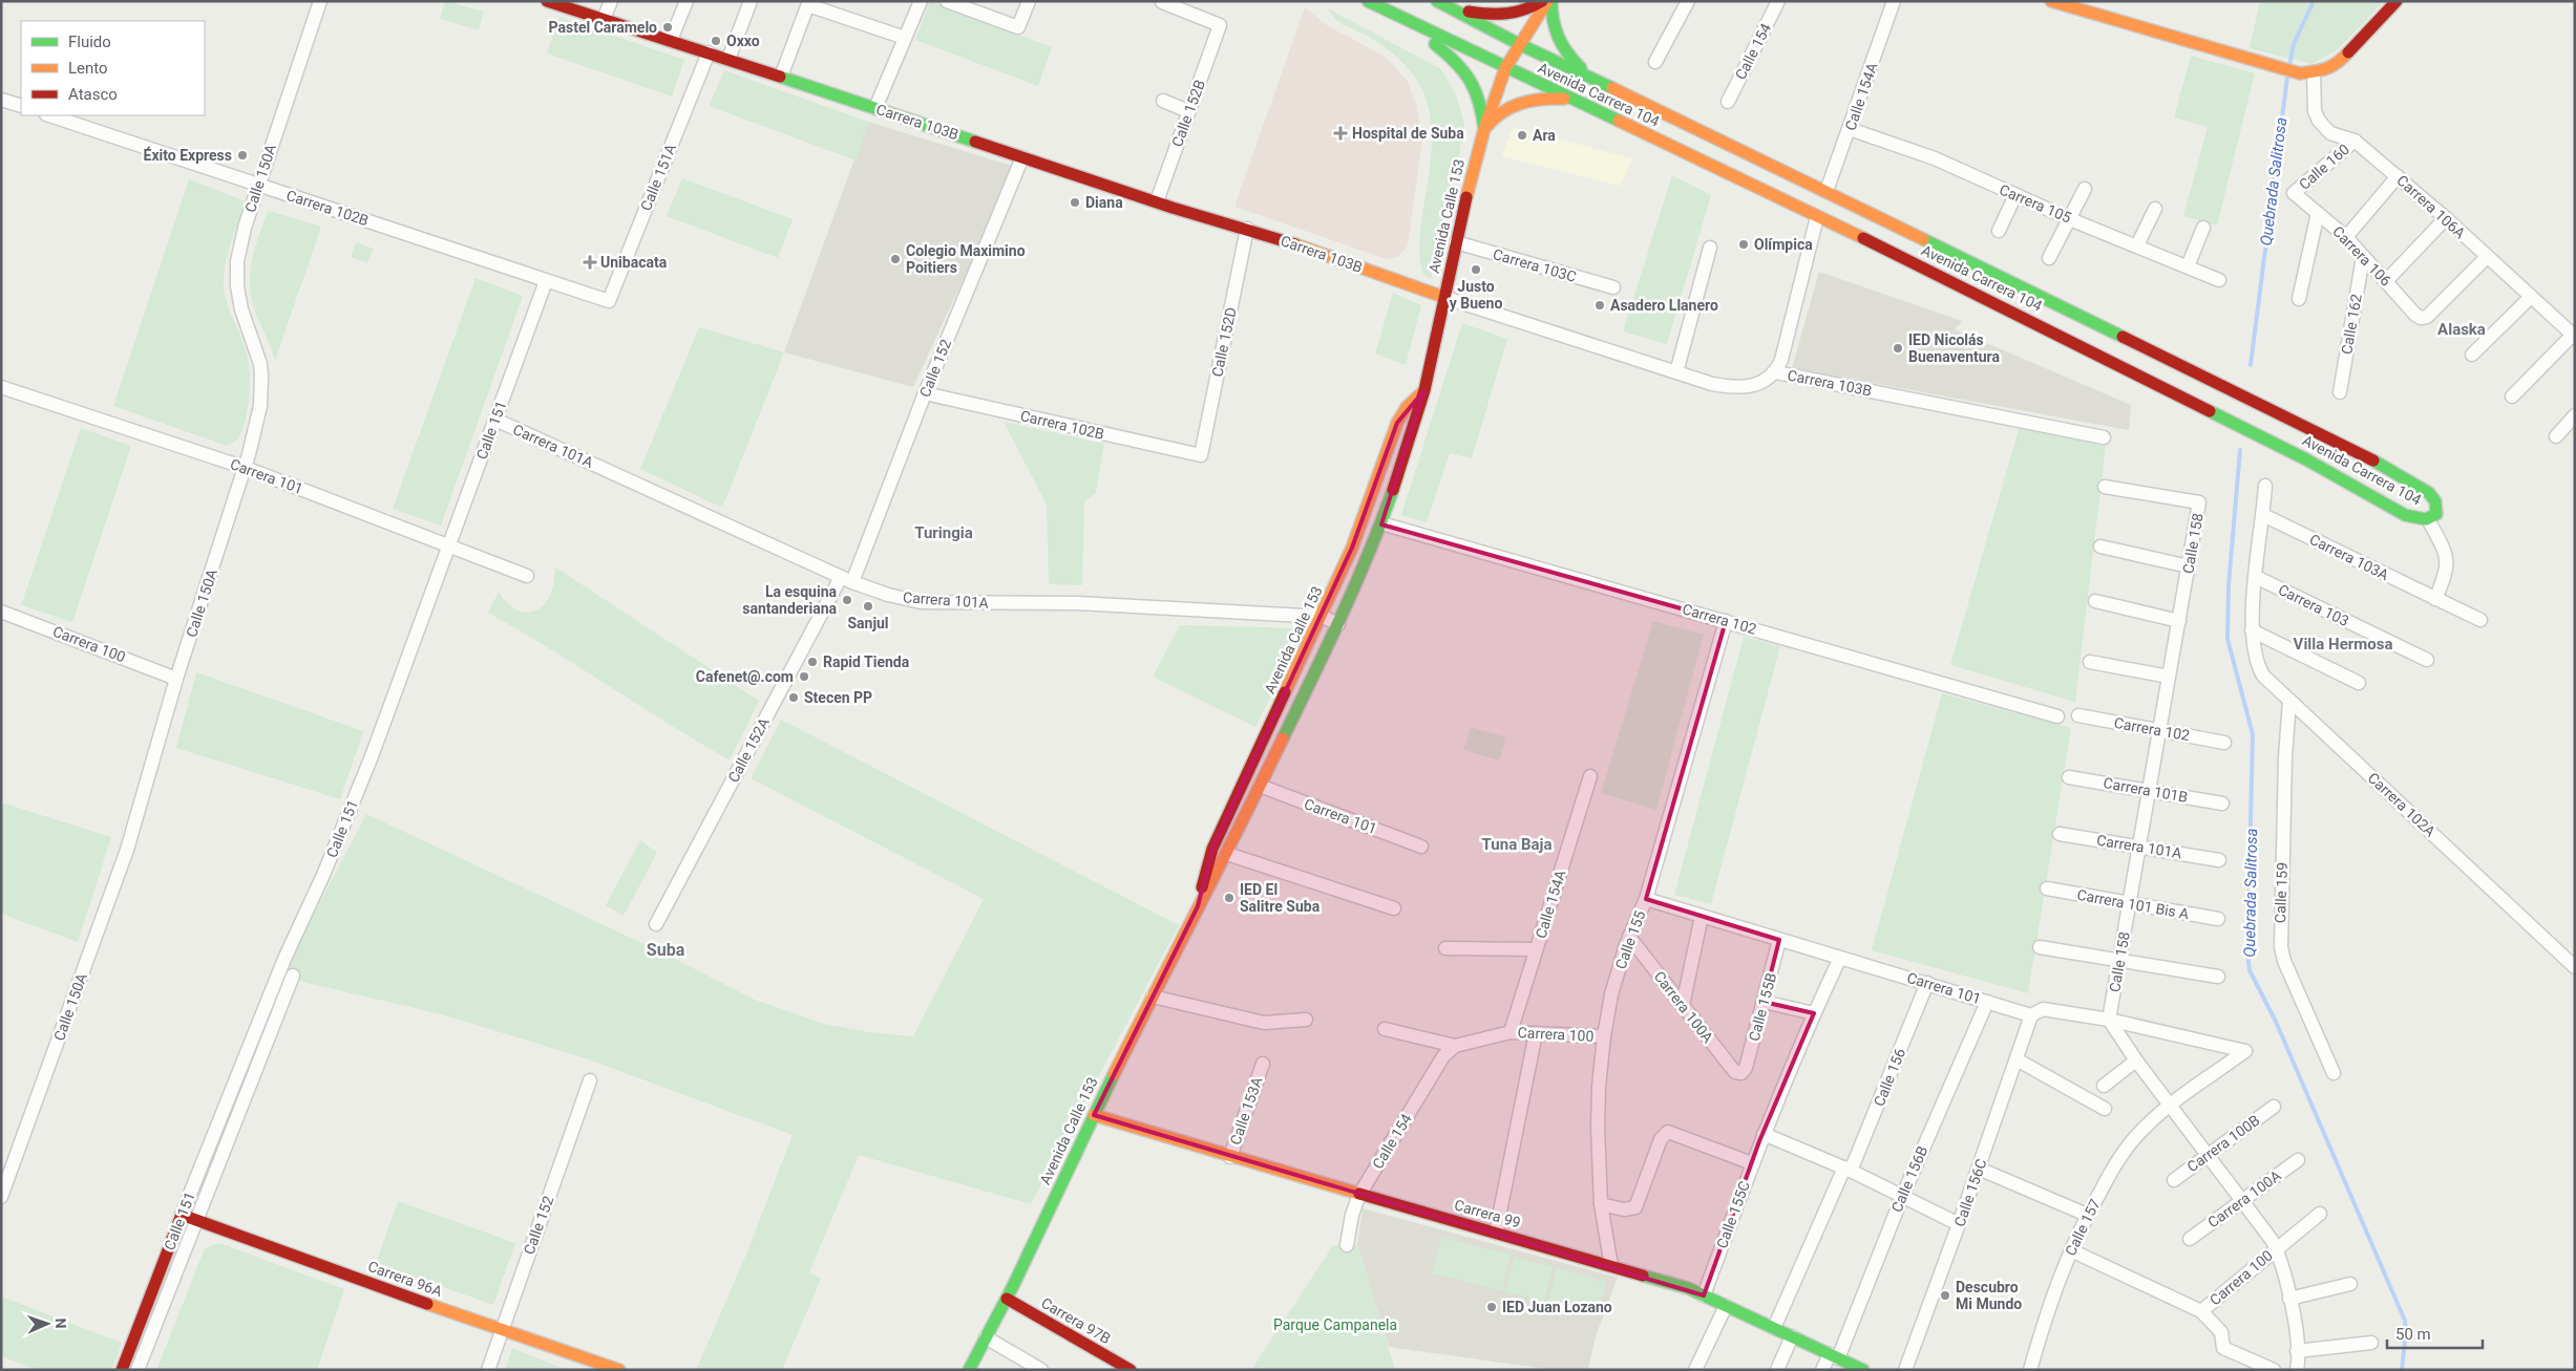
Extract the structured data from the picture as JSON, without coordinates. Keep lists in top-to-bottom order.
{
  "streets": {
    "main road": [
      "Avenida Carrera 104",
      "Carrera 103B",
      "Avenida Calle 153",
      "Calle 151",
      "Carrera 99",
      "Carrera 96A",
      "Carrera 97B"
    ],
    "street": [
      "Calle 154",
      "Calle 154A",
      "Calle 152B",
      "Calle 160",
      "Calle 151A",
      "Calle 150A",
      "Carrera 105",
      "Carrera 106A",
      "Carrera 102B",
      "Carrera 106",
      "Carrera 103C",
      "Calle 162",
      "Calle 152D",
      "Calle 152",
      "Carrera 101A",
      "Carrera 101",
      "Calle 158",
      "Carrera 103A",
      "Carrera 103",
      "Carrera 102",
      "Carrera 100",
      "Calle 152A",
      "Carrera 101B",
      "Carrera 102A",
      "Calle 159",
      "Carrera 101 Bis A",
      "Calle 155",
      "Carrera 100A",
      "Calle 155B",
      "Calle 156",
      "Calle 153A",
      "Carrera 100B",
      "Calle 156B",
      "Calle 156C",
      "Calle 155C",
      "Calle 157"
    ]
  },
  "crossings": [
    ["Calle 154", "Carrera 100"],
    ["Calle 154", "Carrera 99"],
    ["Avenida Carrera 104", "Calle 154A"],
    ["Avenida Carrera 104", "Avenida Calle 153"],
    ["Calle 154A", "Carrera 105"],
    ["Calle 154A", "Carrera 100"],
    ["Calle 152B", "Carrera 103B"],
    ["Carrera 103B", "Calle 151A"],
    ["Carrera 103B", "Avenida Calle 153"],
    ["Carrera 103B", "Calle 152D"],
    ["Carrera 103B", "Calle 152"],
    ["Calle 160", "Carrera 106A"],
    ["Calle 160", "Carrera 106"],
    ["Calle 151A", "Carrera 102B"],
    ["Calle 150A", "Carrera 102B"],
    ["Calle 150A", "Carrera 101"],
    ["Calle 150A", "Carrera 100"],
    ["Carrera 106A", "Carrera 106"],
    ["Carrera 102B", "Calle 152D"],
    ["Carrera 102B", "Calle 152"],
    ["Carrera 102B", "Calle 151"],
    ["Avenida Calle 153", "Carrera 103C"],
    ["Avenida Calle 153", "Carrera 101A"],
    ["Avenida Calle 153", "Carrera 101"],
    ["Avenida Calle 153", "Carrera 102"],
    ["Avenida Calle 153", "Carrera 99"],
    ["Avenida Calle 153", "Carrera 97B"],
    ["Carrera 106", "Calle 162"],
    ["Calle 152", "Carrera 101A"],
    ["Calle 152", "Calle 152A"],
    ["Calle 152", "Carrera 96A"],
    ["Calle 151", "Carrera 101A"],
    ["Calle 151", "Carrera 101"],
    ["Calle 151", "Carrera 96A"],
    ["Carrera 101A", "Calle 158"],
    ["Carrera 101A", "Calle 152A"],
    ["Carrera 101", "Calle 158"],
    ["Carrera 101", "Calle 155"],
    ["Carrera 101", "Calle 155B"],
    ["Carrera 101", "Calle 156"],
    ["Carrera 101", "Calle 156B"],
    ["Carrera 101", "Calle 156C"],
    ["Carrera 101", "Calle 155C"],
    ["Carrera 101", "Calle 157"],
    ["Calle 158", "Carrera 102"],
    ["Calle 158", "Carrera 101B"],
    ["Calle 158", "Carrera 101 Bis A"],
    ["Carrera 102", "Calle 155"],
    ["Carrera 100", "Calle 155"],
    ["Carrera 100", "Calle 157"],
    ["Carrera 102A", "Calle 159"],
    ["Calle 155", "Carrera 100A"],
    ["Calle 155", "Carrera 99"],
    ["Carrera 100A", "Calle 155B"],
    ["Calle 156", "Carrera 99"],
    ["Calle 153A", "Carrera 99"],
    ["Calle 156B", "Carrera 99"],
    ["Carrera 99", "Calle 155C"]
  ],
  "districts": [
    "Alaska",
    "Turingia",
    "Villa Hermosa",
    "Tuna Baja",
    "Suba"
  ],
  "water": ["Quebrada Salitrosa"],
  "parks": ["Parque Campanela"],
  "places": {
    "other": [
      "Pastel Caramelo",
      "Oxxo",
      "Ara",
      "Éxito Express",
      "Diana",
      "Olímpica",
      "Colegio Maximino Poitiers",
      "Justo y Bueno",
      "Asadero Llanero",
      "IED Nicolás Buenaventura",
      "La esquina santanderiana",
      "Sanjul",
      "Rapid Tienda",
      "Cafenet@.com",
      "Stecen PP",
      "IED El Salitre Suba",
      "Descubro Mi Mundo",
      "IED Juan Lozano"
    ],
    "health": ["Hospital de Suba", "Unibacata"]
  },
  "legend": ["Fluido", "Lento", "Atasco"],
  "scale_bar": "50 m",
  "north": "right"
}
